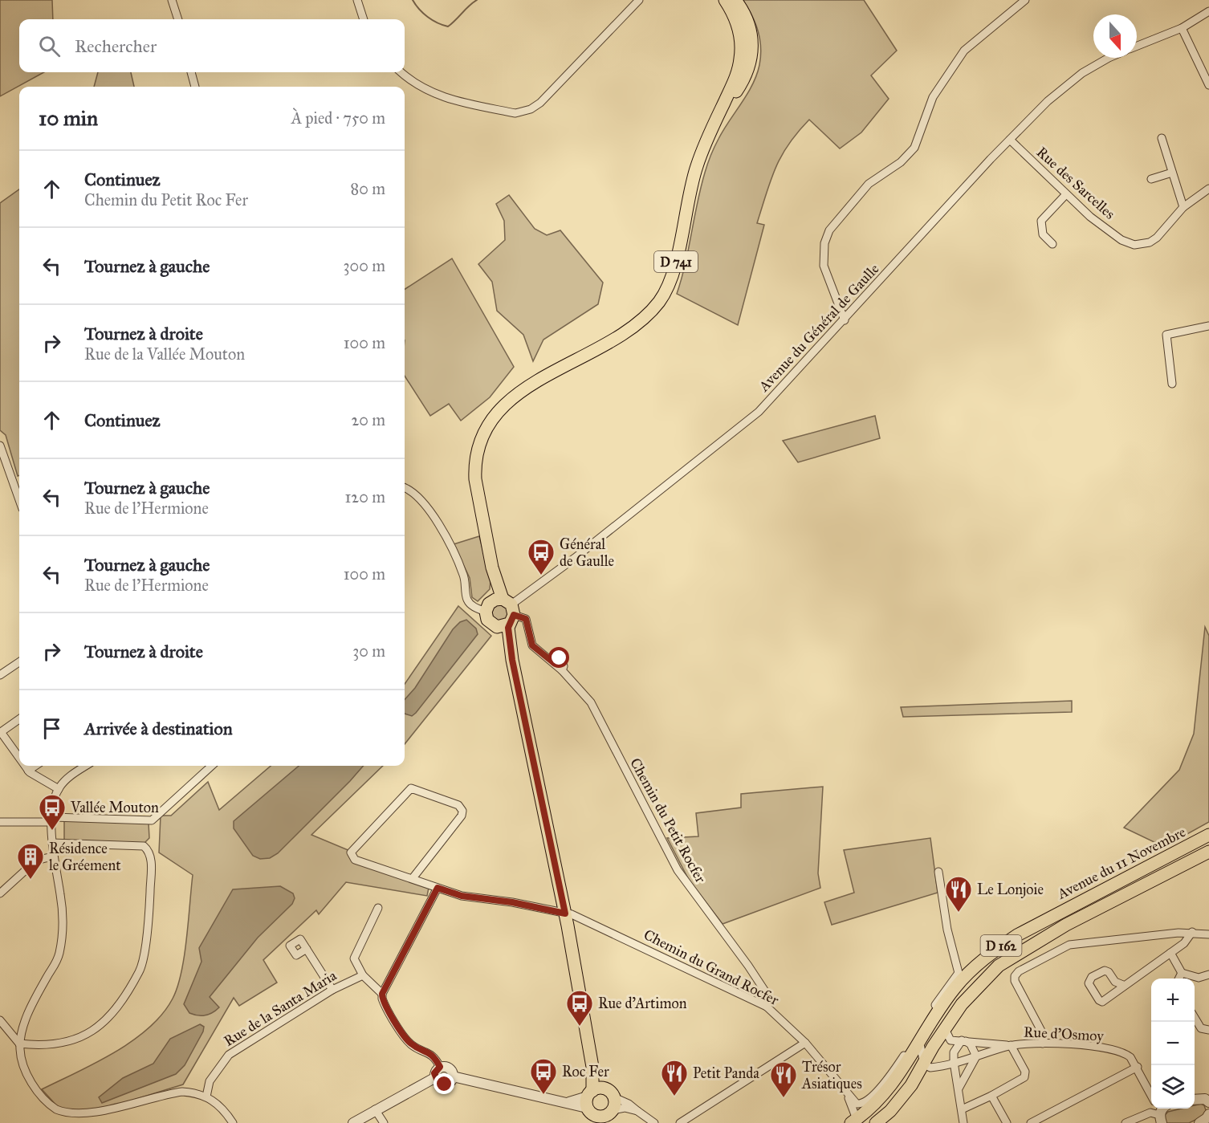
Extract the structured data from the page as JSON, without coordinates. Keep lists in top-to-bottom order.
{
  "streets": {
    "main road": ["D 741", "Avenue du 11 Novembre", "D 162"],
    "street": [
      "Rue des Sarcelles",
      "Avenue du Général de Gaulle",
      "Chemin du Petit Rocfer",
      "Chemin du Grand Rocfer",
      "Rue de la Santa Maria",
      "Rue d'Osmoy"
    ]
  },
  "crossings": [
    ["Rue des Sarcelles", "Avenue du Général de Gaulle"],
    ["D 741", "Avenue du Général de Gaulle"],
    ["D 741", "Chemin du Petit Rocfer"],
    ["D 741", "Chemin du Grand Rocfer"],
    ["Avenue du Général de Gaulle", "Chemin du Petit Rocfer"],
    ["Chemin du Petit Rocfer", "Chemin du Grand Rocfer"],
    ["Avenue du 11 Novembre", "Rue d'Osmoy"]
  ],
  "places": {
    "bus stop": [
      "Général de Gaulle",
      "Vallée Mouton",
      "Rue d'Artimon",
      "Roc Fer"
    ],
    "building": ["Résidence le Gréement"],
    "restaurant": ["Le Lonjoie", "Petit Panda", "Trésor Asiatiques"]
  },
  "north": "bottom",
  "page": {
    "search": "Rechercher",
    "heading": ["10 min", "À pied · 750 m"],
    "list": [
      ["Continuez", "Chemin du Petit Roc Fer", "80 m"],
      ["Tournez à gauche", "300 m"],
      ["Tournez à droite", "Rue de la Vallée Mouton", "100 m"],
      ["Continuez", "20 m"],
      ["Tournez à gauche", "Rue de l'Hermione", "120 m"],
      ["Tournez à gauche", "Rue de l'Hermione", "100 m"],
      ["Tournez à droite", "30 m"],
      "Arrivée à destination"
    ],
    "map_buttons": ["+", "−"]
  }
}
